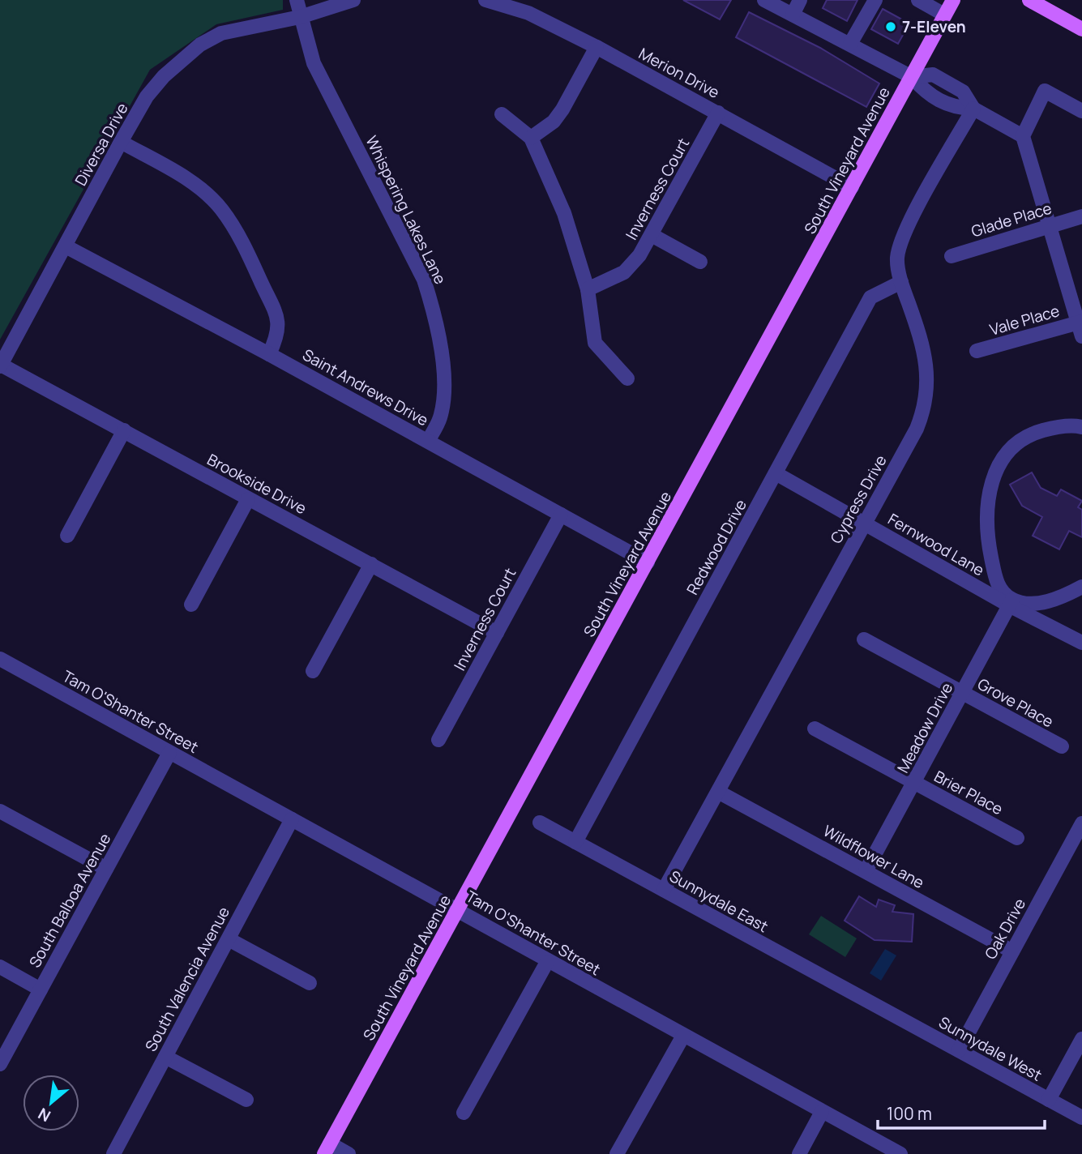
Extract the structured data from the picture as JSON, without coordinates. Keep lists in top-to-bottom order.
{
  "streets": {
    "main road": ["South Vineyard Avenue"],
    "street": [
      "Merion Drive",
      "Diversa Drive",
      "Inverness Court",
      "Whispering Lakes Lane",
      "Glade Place",
      "Vale Place",
      "Saint Andrews Drive",
      "Brookside Drive",
      "Cypress Drive",
      "Fernwood Lane",
      "Redwood Drive",
      "Grove Place",
      "Tam O'Shanter Street",
      "Meadow Drive",
      "Brier Place",
      "Wildflower Lane",
      "South Balboa Avenue",
      "Sunnydale East",
      "Oak Drive",
      "South Valencia Avenue",
      "Sunnydale West"
    ]
  },
  "crossings": [
    ["Merion Drive", "South Vineyard Avenue"],
    ["Merion Drive", "Inverness Court"],
    ["Diversa Drive", "Whispering Lakes Lane"],
    ["Diversa Drive", "Saint Andrews Drive"],
    ["Diversa Drive", "Brookside Drive"],
    ["South Vineyard Avenue", "Saint Andrews Drive"],
    ["South Vineyard Avenue", "Tam O'Shanter Street"],
    ["Inverness Court", "Saint Andrews Drive"],
    ["Inverness Court", "Brookside Drive"],
    ["Whispering Lakes Lane", "Saint Andrews Drive"],
    ["Cypress Drive", "Fernwood Lane"],
    ["Cypress Drive", "Redwood Drive"],
    ["Cypress Drive", "Wildflower Lane"],
    ["Cypress Drive", "Sunnydale East"],
    ["Fernwood Lane", "Redwood Drive"],
    ["Fernwood Lane", "Meadow Drive"],
    ["Redwood Drive", "Sunnydale East"],
    ["Grove Place", "Meadow Drive"],
    ["Tam O'Shanter Street", "South Balboa Avenue"],
    ["Tam O'Shanter Street", "South Valencia Avenue"],
    ["Meadow Drive", "Brier Place"],
    ["Meadow Drive", "Wildflower Lane"],
    ["Wildflower Lane", "Oak Drive"],
    ["Sunnydale East", "Sunnydale West"],
    ["Oak Drive", "Sunnydale West"]
  ],
  "places": ["7-Eleven"],
  "scale_bar": "100 m",
  "north": "bottom left"
}
